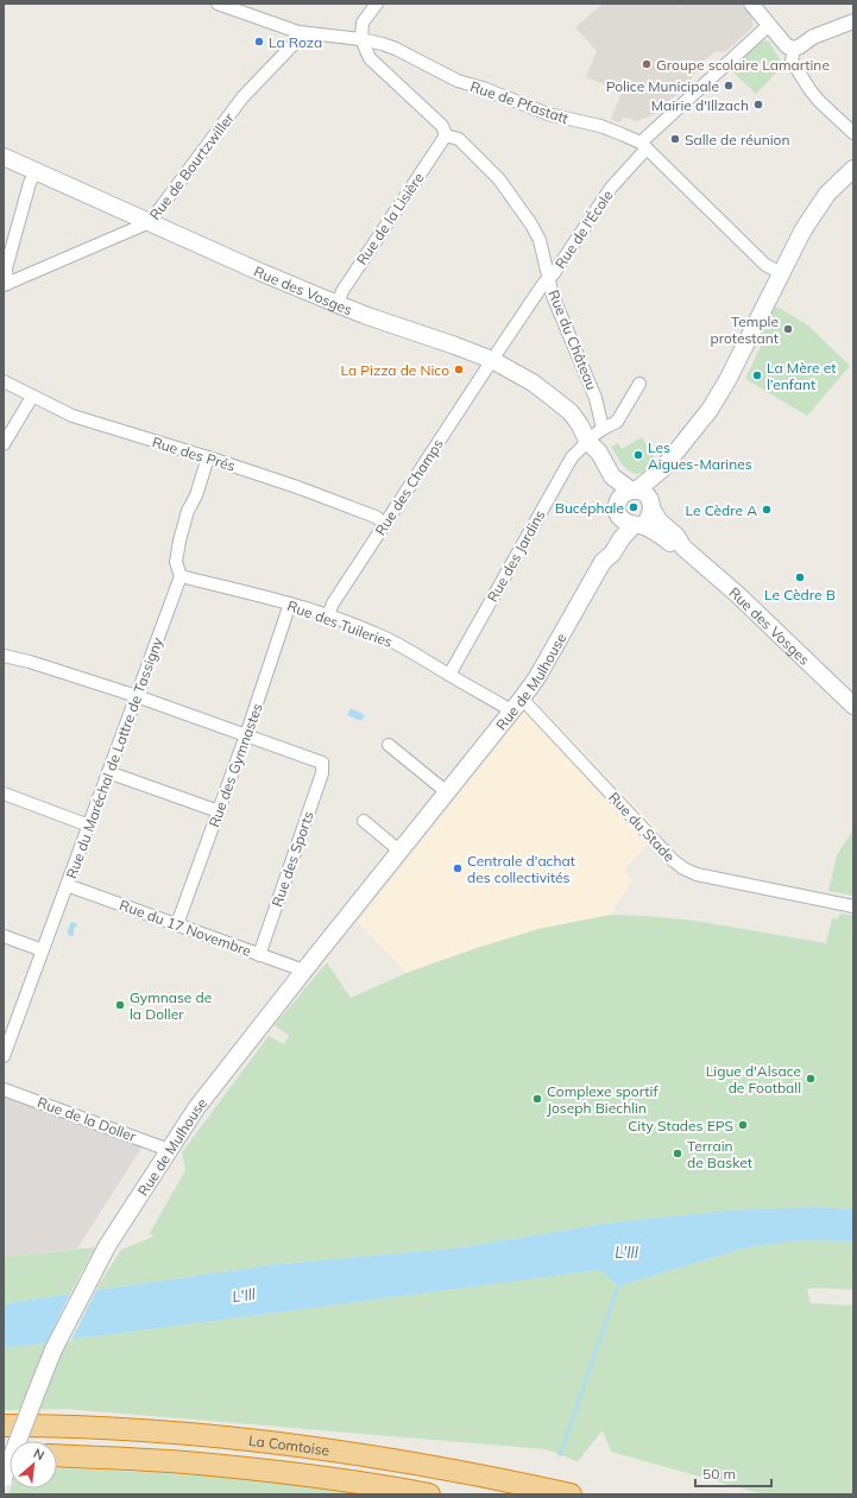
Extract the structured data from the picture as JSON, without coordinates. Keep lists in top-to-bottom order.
{
  "streets": {
    "highway": ["La Comtoise"],
    "main road": ["Rue des Vosges", "Rue de Mulhouse"],
    "street": [
      "Rue de Pfastatt",
      "Rue de Bourtzwiller",
      "Rue de la Lisière",
      "Rue de l'École",
      "Rue du Château",
      "Rue des Prés",
      "Rue des Champs",
      "Rue des Jardins",
      "Rue des Tuileries",
      "Rue du Maréchal de Lattre de Tassigny",
      "Rue des Gymnastes",
      "Rue du Stade",
      "Rue des Sports",
      "Rue du 17 Novembre",
      "Rue de la Doller"
    ]
  },
  "crossings": [
    ["Rue de Pfastatt", "Rue de Bourtzwiller"],
    ["Rue de Pfastatt", "Rue de l'École"],
    ["Rue de Pfastatt", "Rue du Château"],
    ["Rue de Bourtzwiller", "Rue des Vosges"],
    ["Rue de la Lisière", "Rue des Vosges"],
    ["Rue de la Lisière", "Rue du Château"],
    ["Rue de l'École", "Rue des Vosges"],
    ["Rue de l'École", "Rue du Château"],
    ["Rue de l'École", "Rue des Champs"],
    ["Rue des Vosges", "Rue des Champs"],
    ["Rue des Vosges", "Rue des Jardins"],
    ["Rue des Vosges", "Rue de Mulhouse"],
    ["Rue des Prés", "Rue des Champs"],
    ["Rue des Prés", "Rue du Maréchal de Lattre de Tassigny"],
    ["Rue des Champs", "Rue des Tuileries"],
    ["Rue des Jardins", "Rue des Tuileries"],
    ["Rue des Tuileries", "Rue de Mulhouse"],
    ["Rue des Tuileries", "Rue du Maréchal de Lattre de Tassigny"],
    ["Rue des Tuileries", "Rue des Gymnastes"],
    ["Rue des Tuileries", "Rue du Stade"],
    ["Rue de Mulhouse", "Rue du Stade"],
    ["Rue de Mulhouse", "Rue du 17 Novembre"],
    ["Rue de Mulhouse", "Rue de la Doller"],
    ["Rue du Maréchal de Lattre de Tassigny", "Rue du 17 Novembre"],
    ["Rue des Gymnastes", "Rue des Sports"],
    ["Rue des Gymnastes", "Rue du 17 Novembre"],
    ["Rue des Sports", "Rue du 17 Novembre"]
  ],
  "water": ["L'Ill"],
  "places": [
    "La Roza",
    "Groupe scolaire Lamartine",
    "Police Municipale",
    "Mairie d'Illzach",
    "Salle de réunion",
    "Temple protestant",
    "La Pizza de Nico",
    "La Mère et l’enfant",
    "Les Aigues-Marines",
    "Bucéphale",
    "Le Cèdre A",
    "Le Cèdre B",
    "Centrale d'achat des collectivités",
    "Gymnase de la Doller",
    "Ligue d'Alsace de Football",
    "Complexe sportif Joseph Biechlin",
    "City Stades EPS",
    "Terrain de Basket"
  ],
  "scale_bar": "50 m",
  "north": "top right"
}
